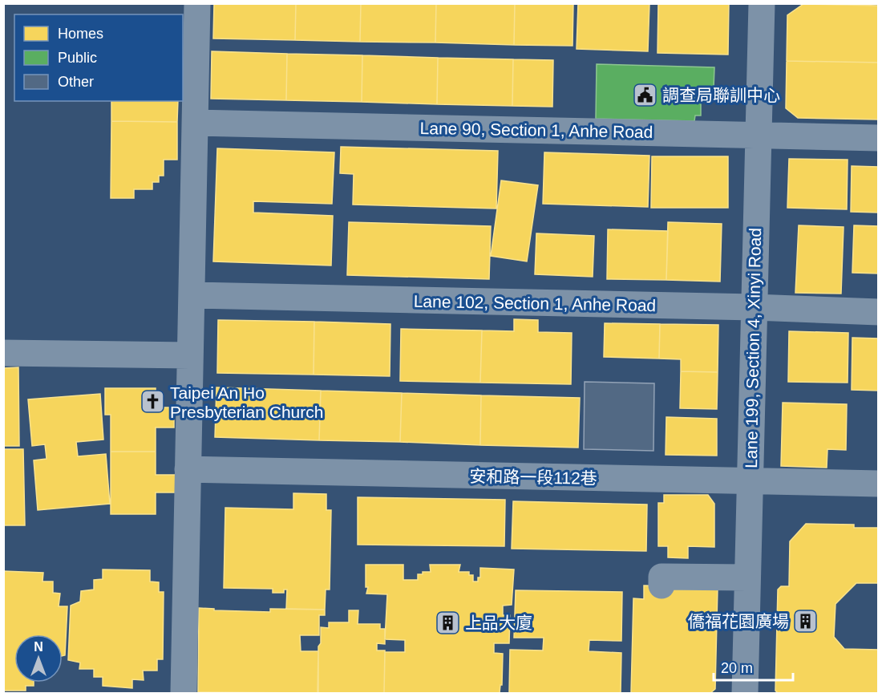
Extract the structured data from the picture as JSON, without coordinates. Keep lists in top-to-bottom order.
{
  "streets": {
    "lane": [
      "Lane 90, Section 1, Anhe Road",
      "Lane 102, Section 1, Anhe Road",
      "Lane 199, Section 4, Xinyi Road",
      "安和路一段112巷"
    ]
  },
  "crossings": [
    ["Lane 90, Section 1, Anhe Road", "Lane 199, Section 4, Xinyi Road"],
    ["Lane 102, Section 1, Anhe Road", "Lane 199, Section 4, Xinyi Road"],
    ["Lane 199, Section 4, Xinyi Road", "安和路一段112巷"]
  ],
  "places": {
    "public building": ["調查局聯訓中心"],
    "church": ["Taipei An Ho Presbyterian Church"],
    "building": ["僑福花園廣場", "上品大廈"]
  },
  "legend": ["Homes", "Public", "Other"],
  "scale_bar": "20 m",
  "north": "top"
}
